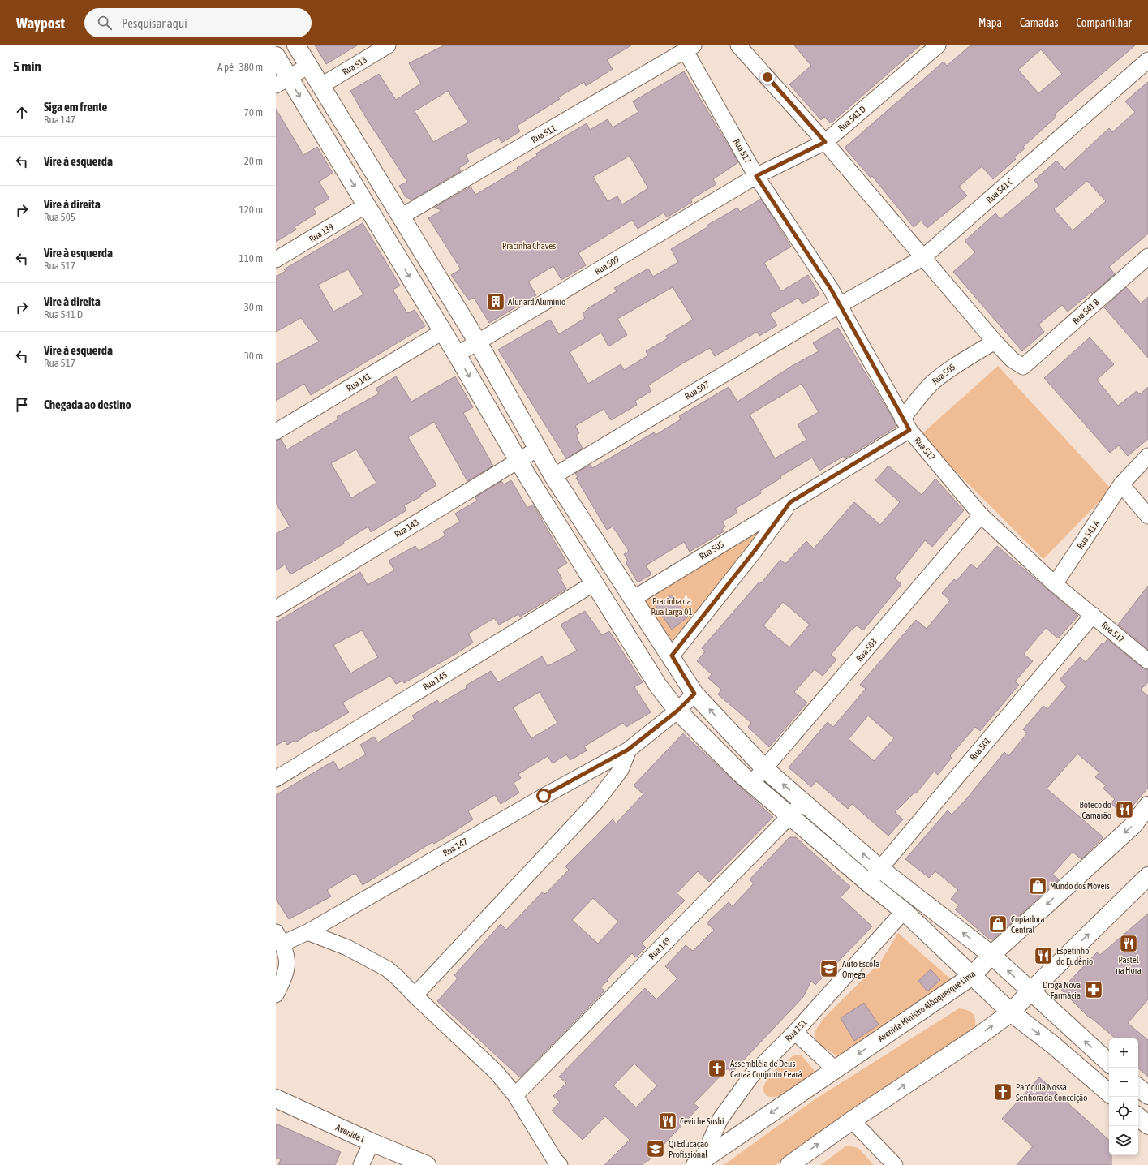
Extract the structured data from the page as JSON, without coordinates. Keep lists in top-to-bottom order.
{
  "streets": {
    "street": [
      "Rua 513",
      "Rua 541 D",
      "Rua 511",
      "Rua 517",
      "Rua 541 C",
      "Rua 139",
      "Rua 509",
      "Rua 541 B",
      "Rua 505",
      "Rua 141",
      "Rua 507",
      "Rua 143",
      "Rua 541 A",
      "Rua 503",
      "Rua 145",
      "Rua 501",
      "Rua 147",
      "Rua 149",
      "Avenida Ministro Albuquerque Lima",
      "Rua 151",
      "Avenida L"
    ]
  },
  "crossings": [
    ["Rua 541 D", "Rua 517"],
    ["Rua 541 D", "Rua 509"],
    ["Rua 511", "Rua 517"],
    ["Rua 517", "Rua 541 C"],
    ["Rua 517", "Rua 509"],
    ["Rua 517", "Rua 505"],
    ["Rua 517", "Rua 507"],
    ["Rua 517", "Rua 541 A"],
    ["Rua 517", "Rua 503"],
    ["Rua 517", "Rua 501"],
    ["Rua 541 C", "Rua 507"],
    ["Rua 541 B", "Rua 505"],
    ["Avenida Ministro Albuquerque Lima", "Rua 151"]
  ],
  "parks": ["Pracinha Chaves", "Pracinha da Rua Larga 01"],
  "places": {
    "building": ["Alunard Alumínio"],
    "restaurant": [
      "Boteco do Camarão",
      "Pastel na Hora",
      "Espetinho do Eudênio",
      "Ceviche Sushi"
    ],
    "shop": ["Mundo dos Móveis", "Copiadora Central"],
    "school or university": ["Auto Escola Omega", "Qi Educação Profissional"],
    "pharmacy": ["Droga Nova Farmácia"],
    "church": ["Assembléia de Deus Canaã Conjunto Ceará", "Paróquia Nossa Senhora da Conceição"]
  },
  "page": {
    "header": "Waypost",
    "search": "Pesquisar aqui",
    "nav": ["Mapa", "Camadas", "Compartilhar"],
    "heading": ["5 min", "A pé · 380 m"],
    "list": [
      ["Siga em frente", "Rua 147", "70 m"],
      ["Vire à esquerda", "20 m"],
      ["Vire à direita", "Rua 505", "120 m"],
      ["Vire à esquerda", "Rua 517", "110 m"],
      ["Vire à direita", "Rua 541 D", "30 m"],
      ["Vire à esquerda", "Rua 517", "30 m"],
      "Chegada ao destino"
    ],
    "map_buttons": ["+", "−"]
  }
}
